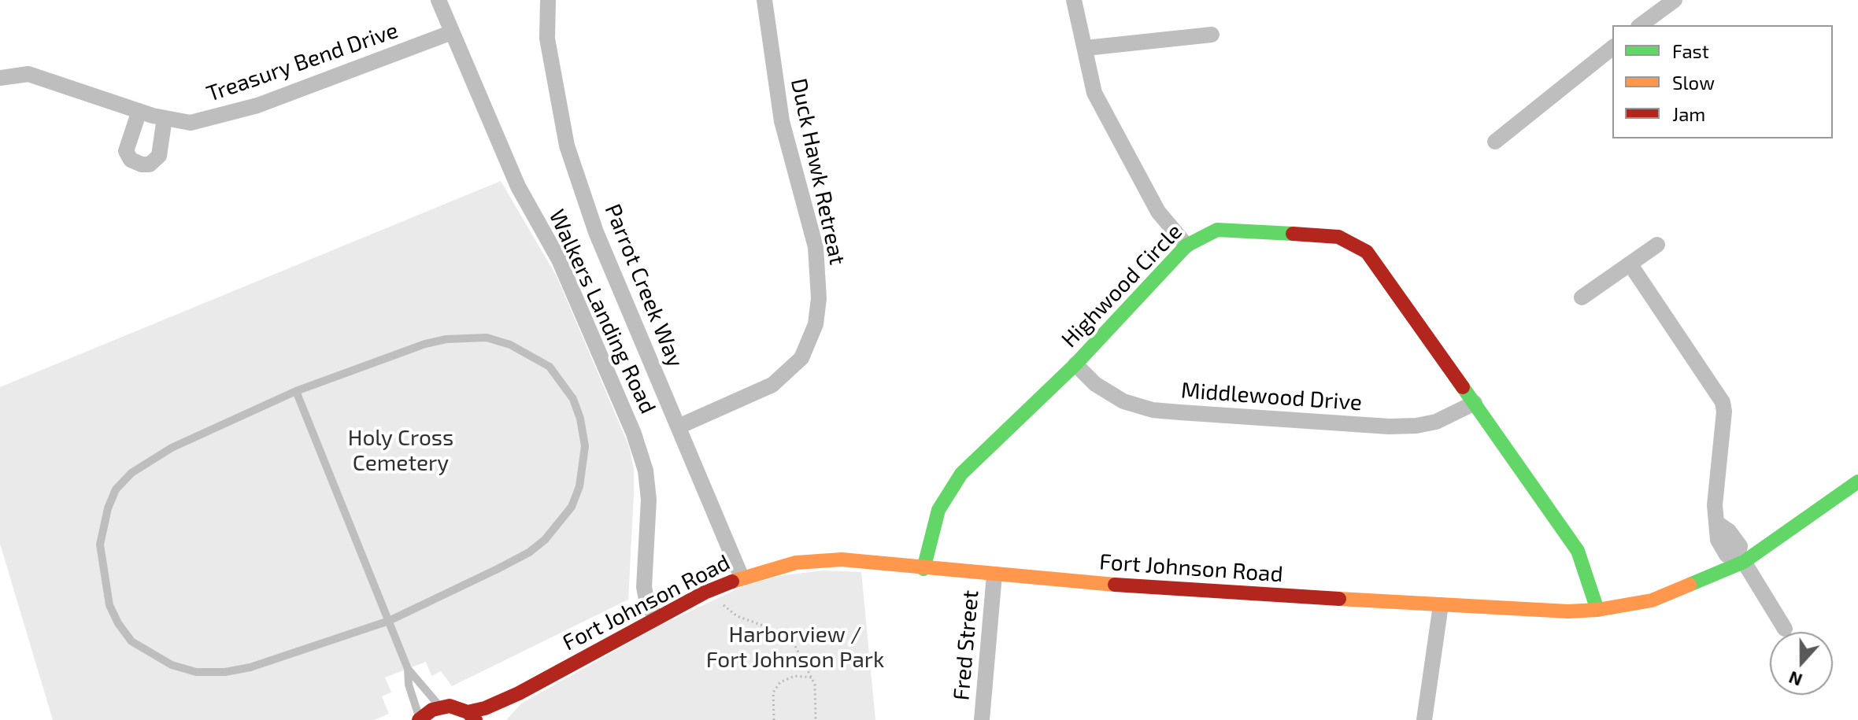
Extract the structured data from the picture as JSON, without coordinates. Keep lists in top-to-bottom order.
{
  "streets": {
    "main road": ["Highwood Circle", "Fort Johnson Road"],
    "street": [
      "Treasury Bend Drive",
      "Duck Hawk Retreat",
      "Parrot Creek Way",
      "Walkers Landing Road",
      "Middlewood Drive",
      "Fred Street"
    ]
  },
  "crossings": [
    ["Treasury Bend Drive", "Walkers Landing Road"],
    ["Duck Hawk Retreat", "Parrot Creek Way"],
    ["Parrot Creek Way", "Fort Johnson Road"],
    ["Highwood Circle", "Middlewood Drive"],
    ["Highwood Circle", "Fort Johnson Road"],
    ["Walkers Landing Road", "Fort Johnson Road"],
    ["Fort Johnson Road", "Fred Street"]
  ],
  "parks": ["Holy Cross Cemetery", "Harborview / Fort Johnson Park"],
  "legend": ["Fast", "Slow", "Jam"],
  "north": "bottom"
}
